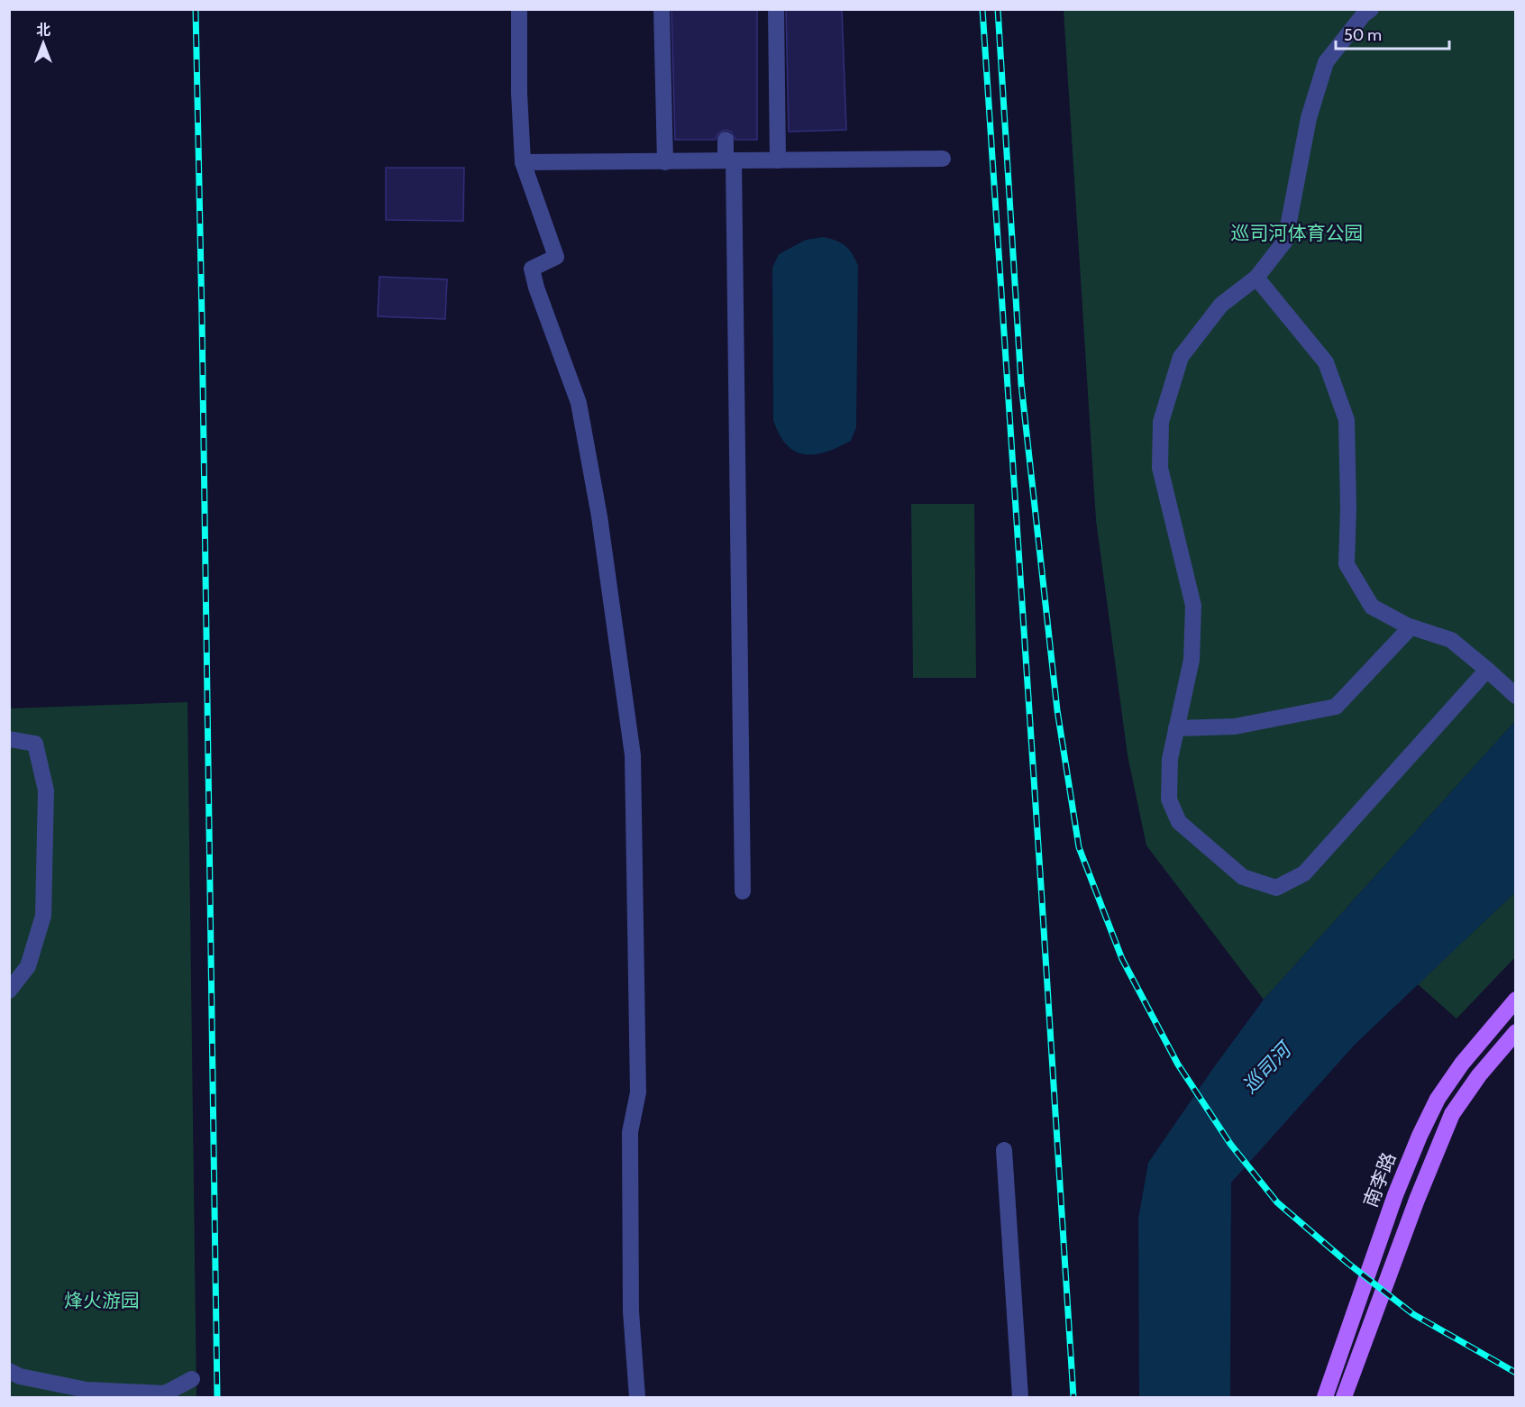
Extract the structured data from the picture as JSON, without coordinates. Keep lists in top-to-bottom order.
{
  "streets": {
    "main road": ["南李路"]
  },
  "water": ["巡司河"],
  "parks": ["巡司河体育公园", "烽火游园"],
  "scale_bar": "50 m",
  "north": "top"
}
